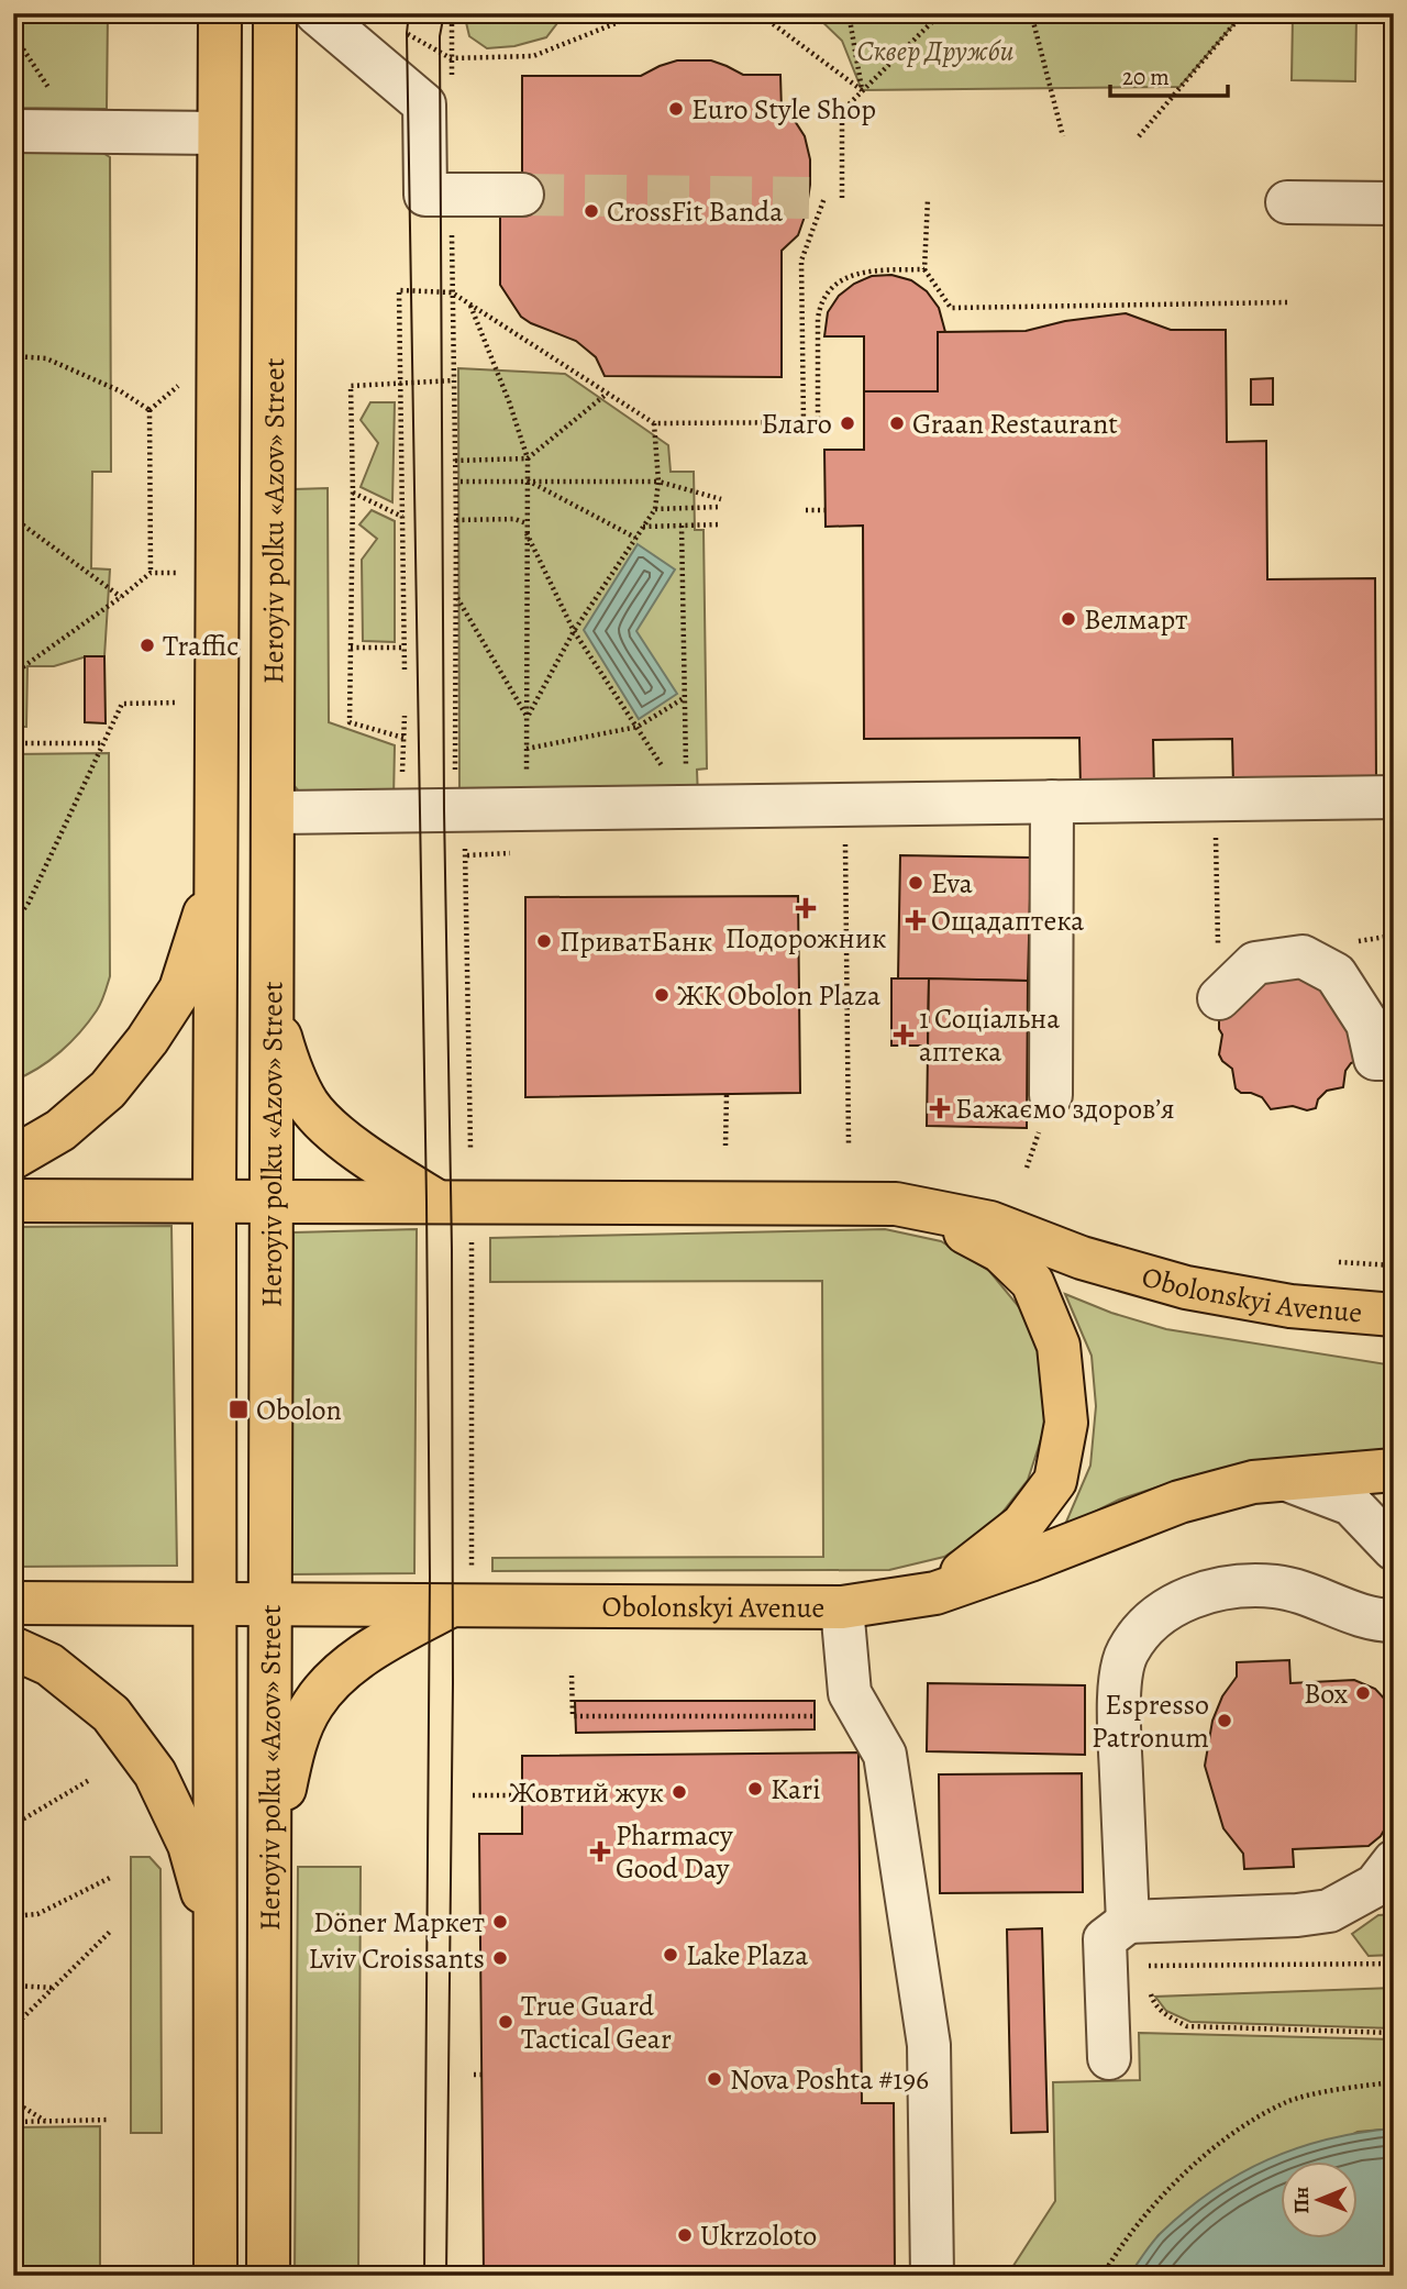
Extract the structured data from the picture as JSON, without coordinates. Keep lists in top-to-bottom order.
{
  "streets": {
    "main road": ["Heroyiv polku «Azov» Street", "Obolonskyi Avenue"]
  },
  "crossings": [
    ["Heroyiv polku «Azov» Street", "Obolonskyi Avenue"]
  ],
  "parks": ["Сквер Дружби"],
  "places": {
    "other": [
      "Euro Style Shop",
      "CrossFit Banda",
      "Благо",
      "Graan Restaurant",
      "Велмарт",
      "Traffic",
      "Eva",
      "ПриватБанк",
      "ЖК Obolon Plaza",
      "Box",
      "Espresso Patronum",
      "Kari",
      "Жовтий жук",
      "Döner Маркет",
      "Lake Plaza",
      "Lviv Croissants",
      "True Guard Tactical Gear",
      "Nova Poshta #196",
      "Ukrzoloto"
    ],
    "health": [
      "Подорожник",
      "Ощадаптека",
      "1 Соціальна аптека",
      "Бажаємо здоровʼя",
      "Pharmacy Good Day"
    ],
    "transit": ["Obolon"]
  },
  "scale_bar": "20 m",
  "north": "left"
}
